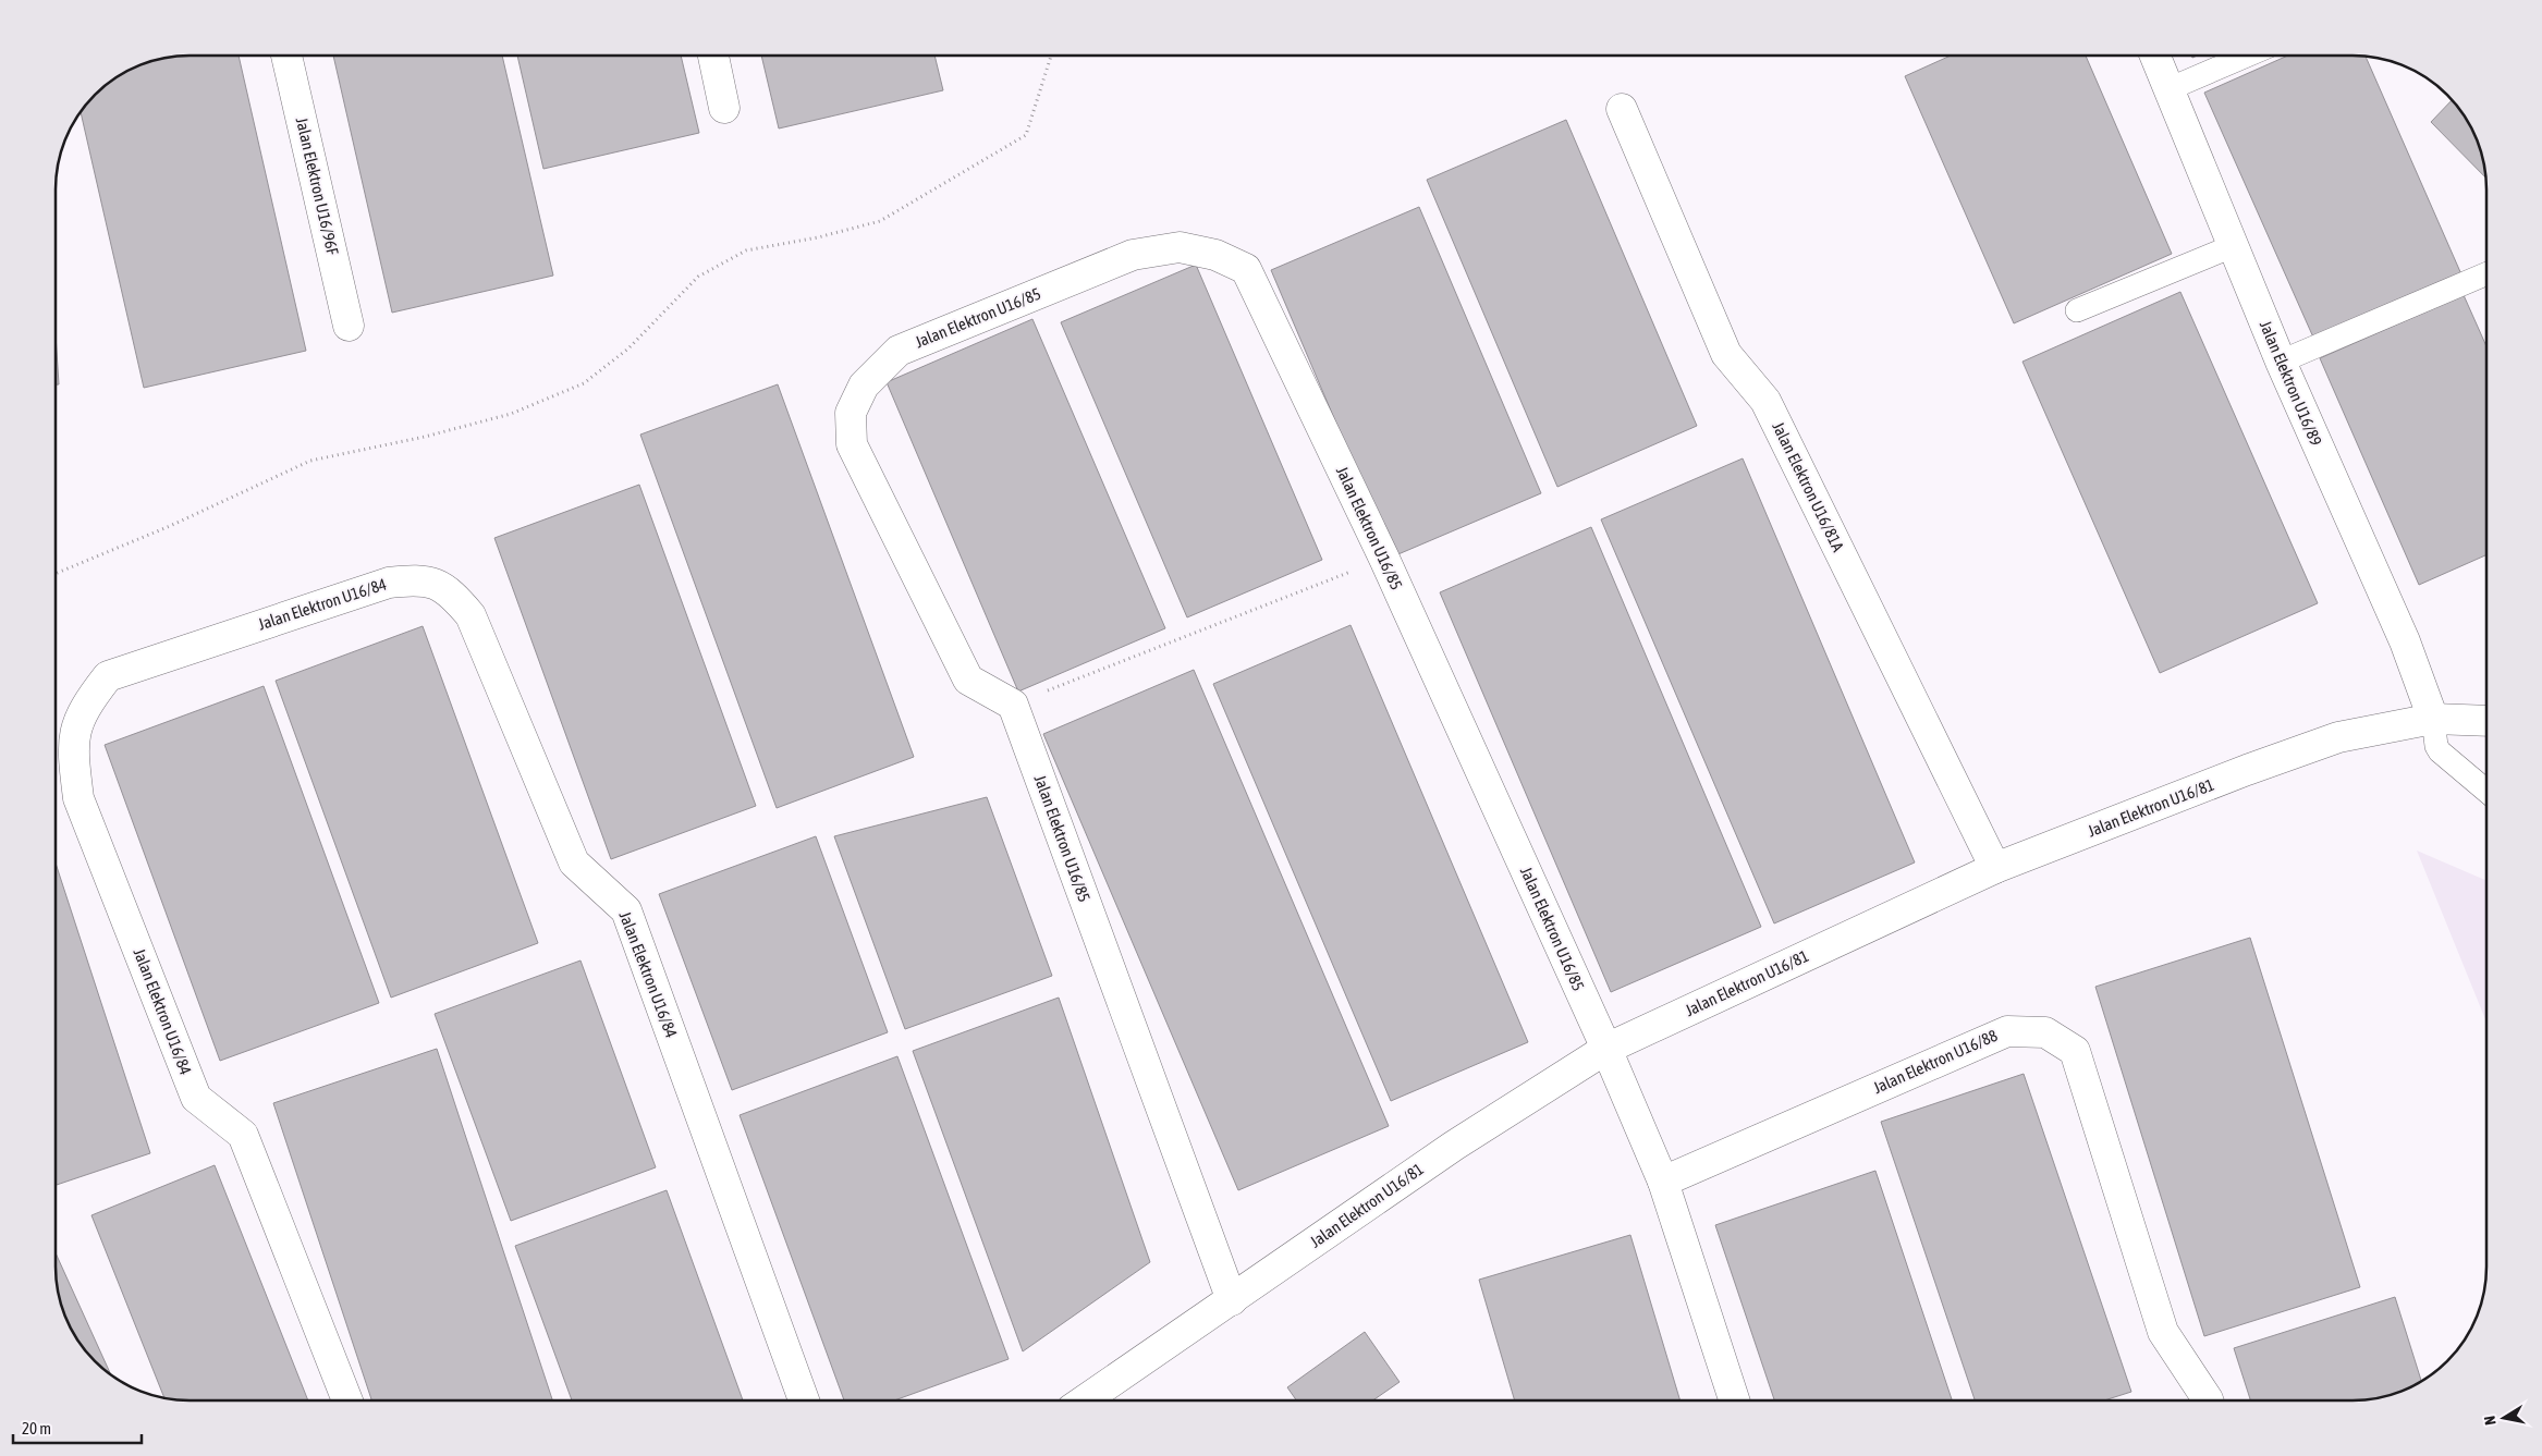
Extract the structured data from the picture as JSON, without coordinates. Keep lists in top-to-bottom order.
{
  "streets": {
    "street": [
      "Jalan Elektron U16/96F",
      "Jalan Elektron U16/85",
      "Jalan Elektron U16/89",
      "Jalan Elektron U16/81A",
      "Jalan Elektron U16/84",
      "Jalan Elektron U16/81",
      "Jalan Elektron U16/88"
    ]
  },
  "crossings": [
    ["Jalan Elektron U16/85", "Jalan Elektron U16/81"],
    ["Jalan Elektron U16/85", "Jalan Elektron U16/88"],
    ["Jalan Elektron U16/89", "Jalan Elektron U16/81"],
    ["Jalan Elektron U16/81A", "Jalan Elektron U16/81"]
  ],
  "scale_bar": "20 m",
  "north": "left"
}
